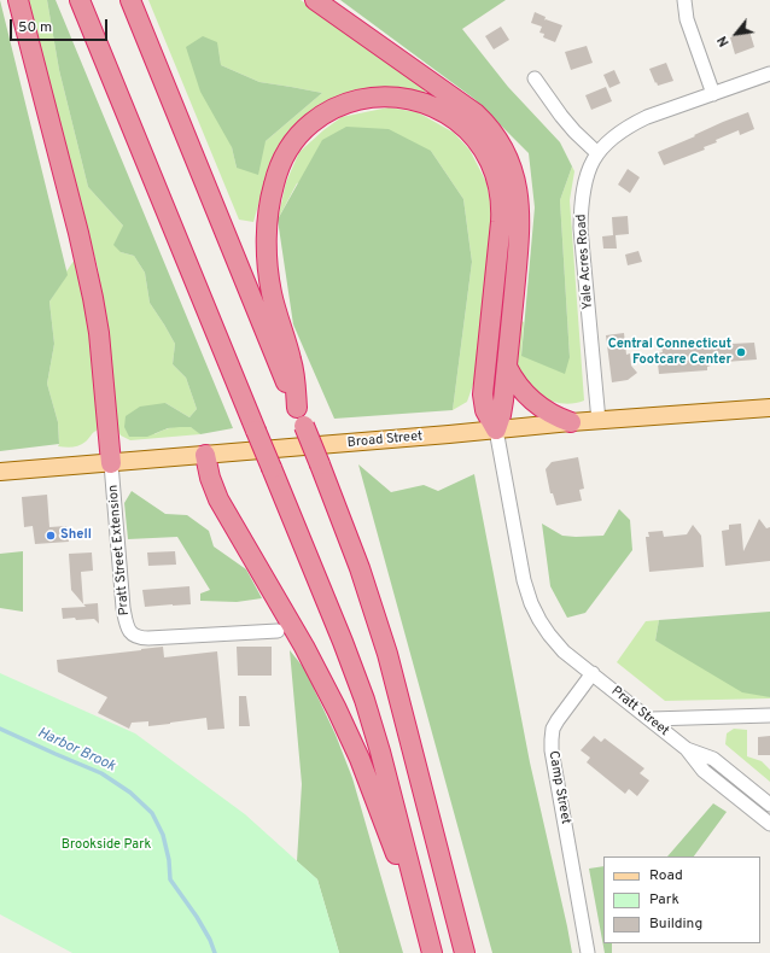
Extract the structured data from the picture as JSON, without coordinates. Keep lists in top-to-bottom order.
{
  "streets": {
    "main road": ["Broad Street"],
    "street": [
      "Yale Acres Road",
      "Pratt Street Extension",
      "Pratt Street",
      "Camp Street"
    ]
  },
  "crossings": [
    ["Yale Acres Road", "Broad Street"],
    ["Broad Street", "Pratt Street Extension"],
    ["Pratt Street", "Camp Street"]
  ],
  "water": ["Harbor Brook"],
  "parks": ["Brookside Park"],
  "places": ["Central Connecticut Footcare Center", "Shell"],
  "legend": ["Road", "Park", "Building"],
  "scale_bar": "50 m",
  "north": "bottom left"
}
